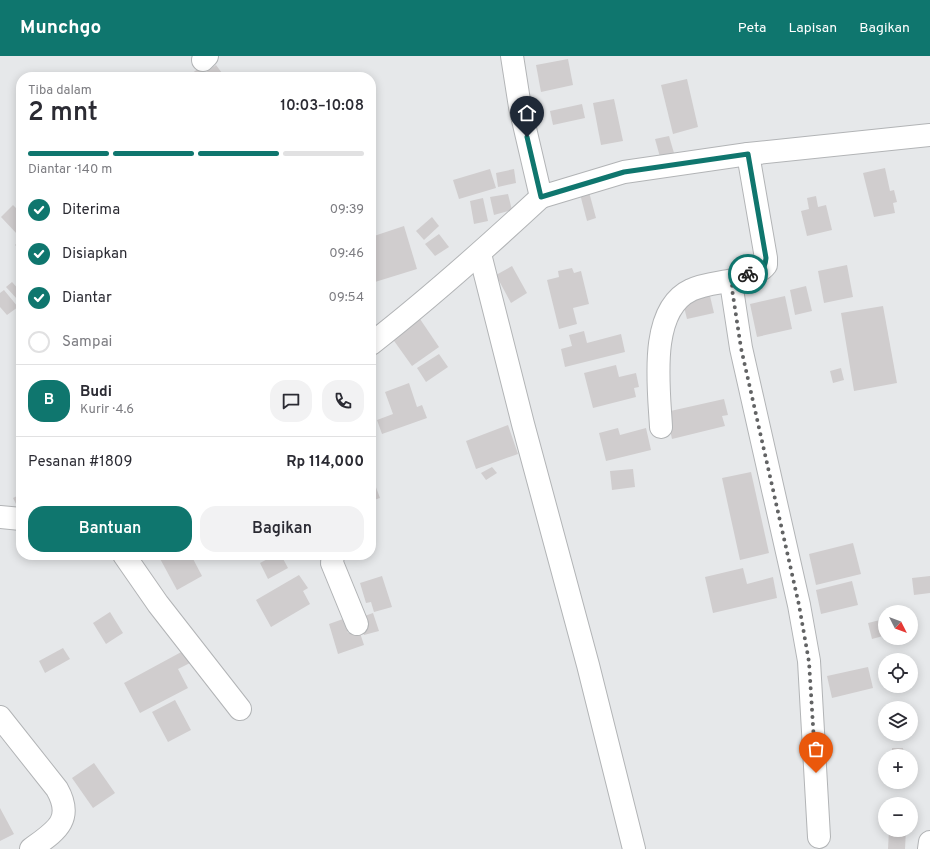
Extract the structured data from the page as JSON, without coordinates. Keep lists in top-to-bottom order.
{
  "north": "bottom right",
  "page": {
    "header": "Munchgo",
    "nav": ["Peta", "Lapisan", "Bagikan"],
    "heading": ["2 mnt", "Tiba dalam", "10:03–10:08"],
    "panel": [
      "Budi",
      "Kurir · 4.6",
      "Pesanan #1809",
      "Rp 114,000"
    ],
    "bar": "Diantar · 140 m",
    "list": [
      ["Diterima", "09:39"],
      ["Disiapkan", "09:46"],
      ["Diantar", "09:54"],
      "Sampai"
    ],
    "round": "B",
    "buttons": ["Bantuan", "Bagikan"],
    "map_buttons": ["+", "−"]
  }
}
